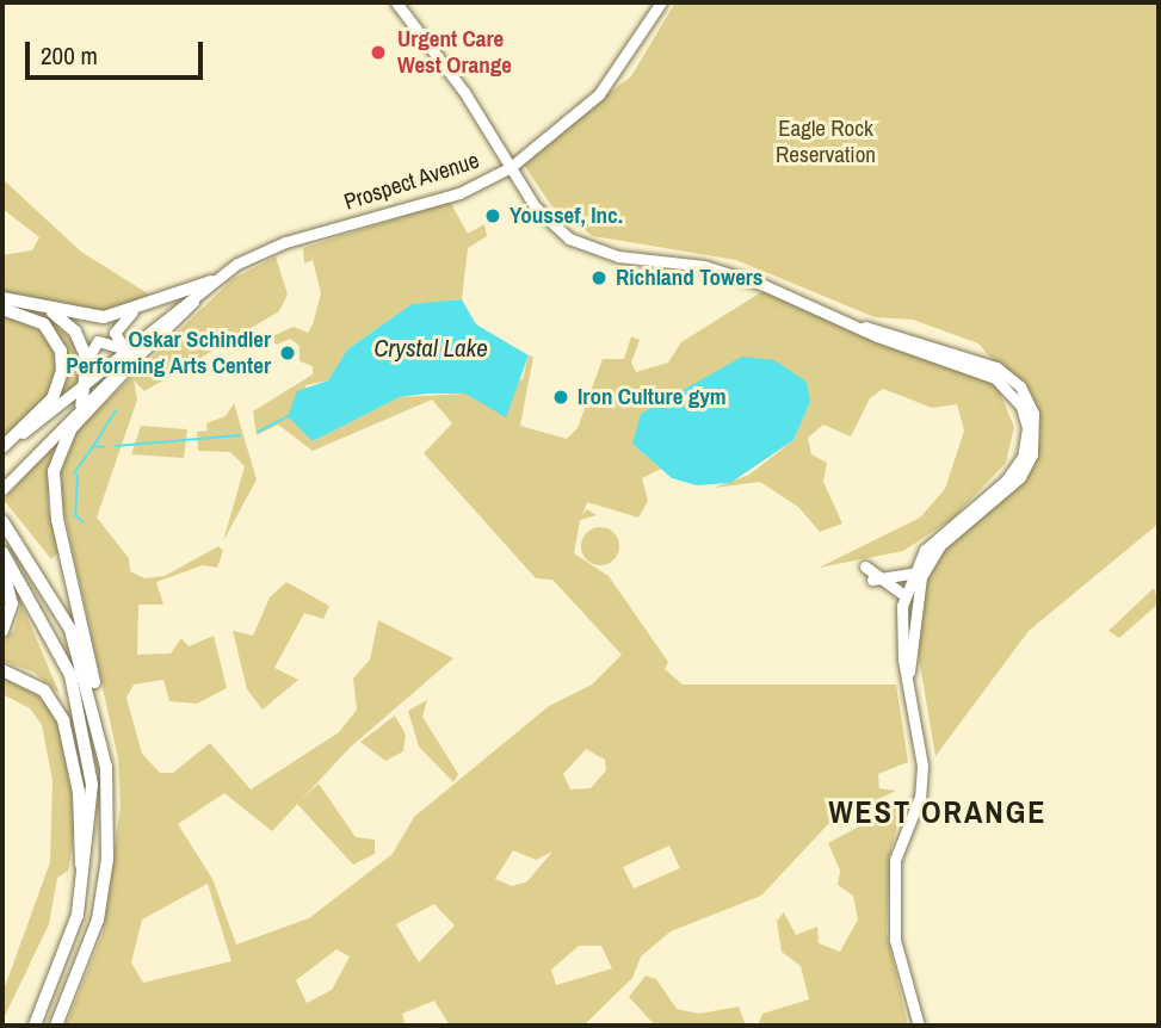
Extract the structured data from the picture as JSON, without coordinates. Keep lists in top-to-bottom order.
{
  "streets": {
    "main road": ["Prospect Avenue"]
  },
  "districts": ["WEST ORANGE"],
  "water": ["Crystal Lake"],
  "parks": ["Eagle Rock Reservation"],
  "places": [
    "Urgent Care West Orange",
    "Youssef, Inc.",
    "Richland Towers",
    "Oskar Schindler Performing Arts Center",
    "Iron Culture gym"
  ],
  "scale_bar": "200 m"
}
